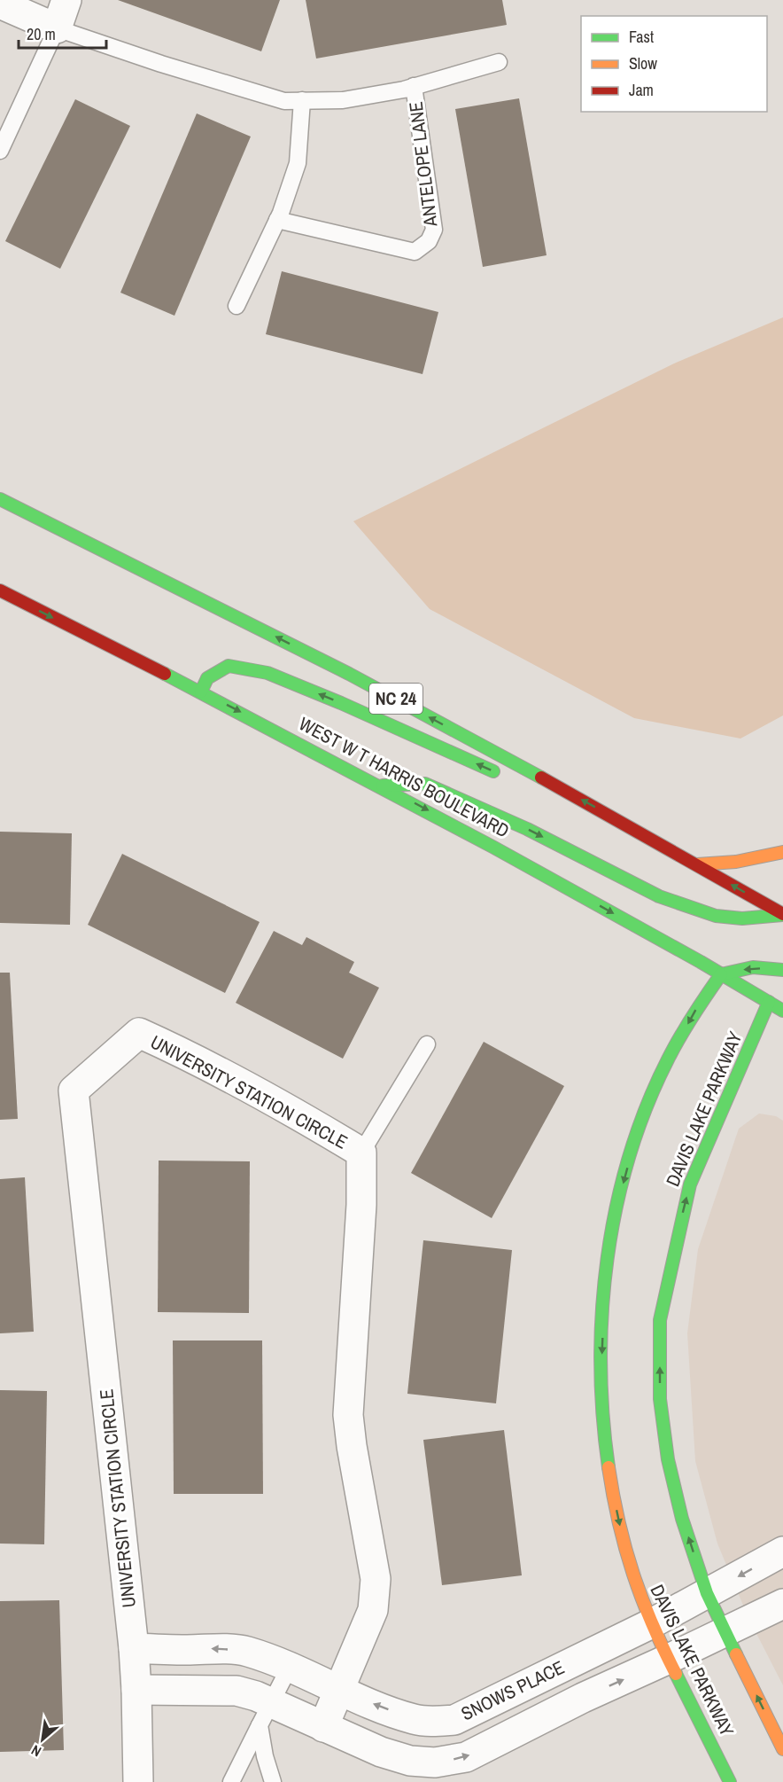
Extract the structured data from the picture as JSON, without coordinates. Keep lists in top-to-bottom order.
{
  "streets": {
    "main road": ["NC 24", "WEST W T HARRIS BOULEVARD", "DAVIS LAKE PARKWAY"],
    "street": ["ANTELOPE LANE", "UNIVERSITY STATION CIRCLE", "SNOWS PLACE"]
  },
  "crossings": [
    ["WEST W T HARRIS BOULEVARD", "DAVIS LAKE PARKWAY"],
    ["UNIVERSITY STATION CIRCLE", "SNOWS PLACE"],
    ["DAVIS LAKE PARKWAY", "SNOWS PLACE"]
  ],
  "legend": ["Fast", "Slow", "Jam"],
  "scale_bar": "20 m",
  "north": "bottom left"
}
